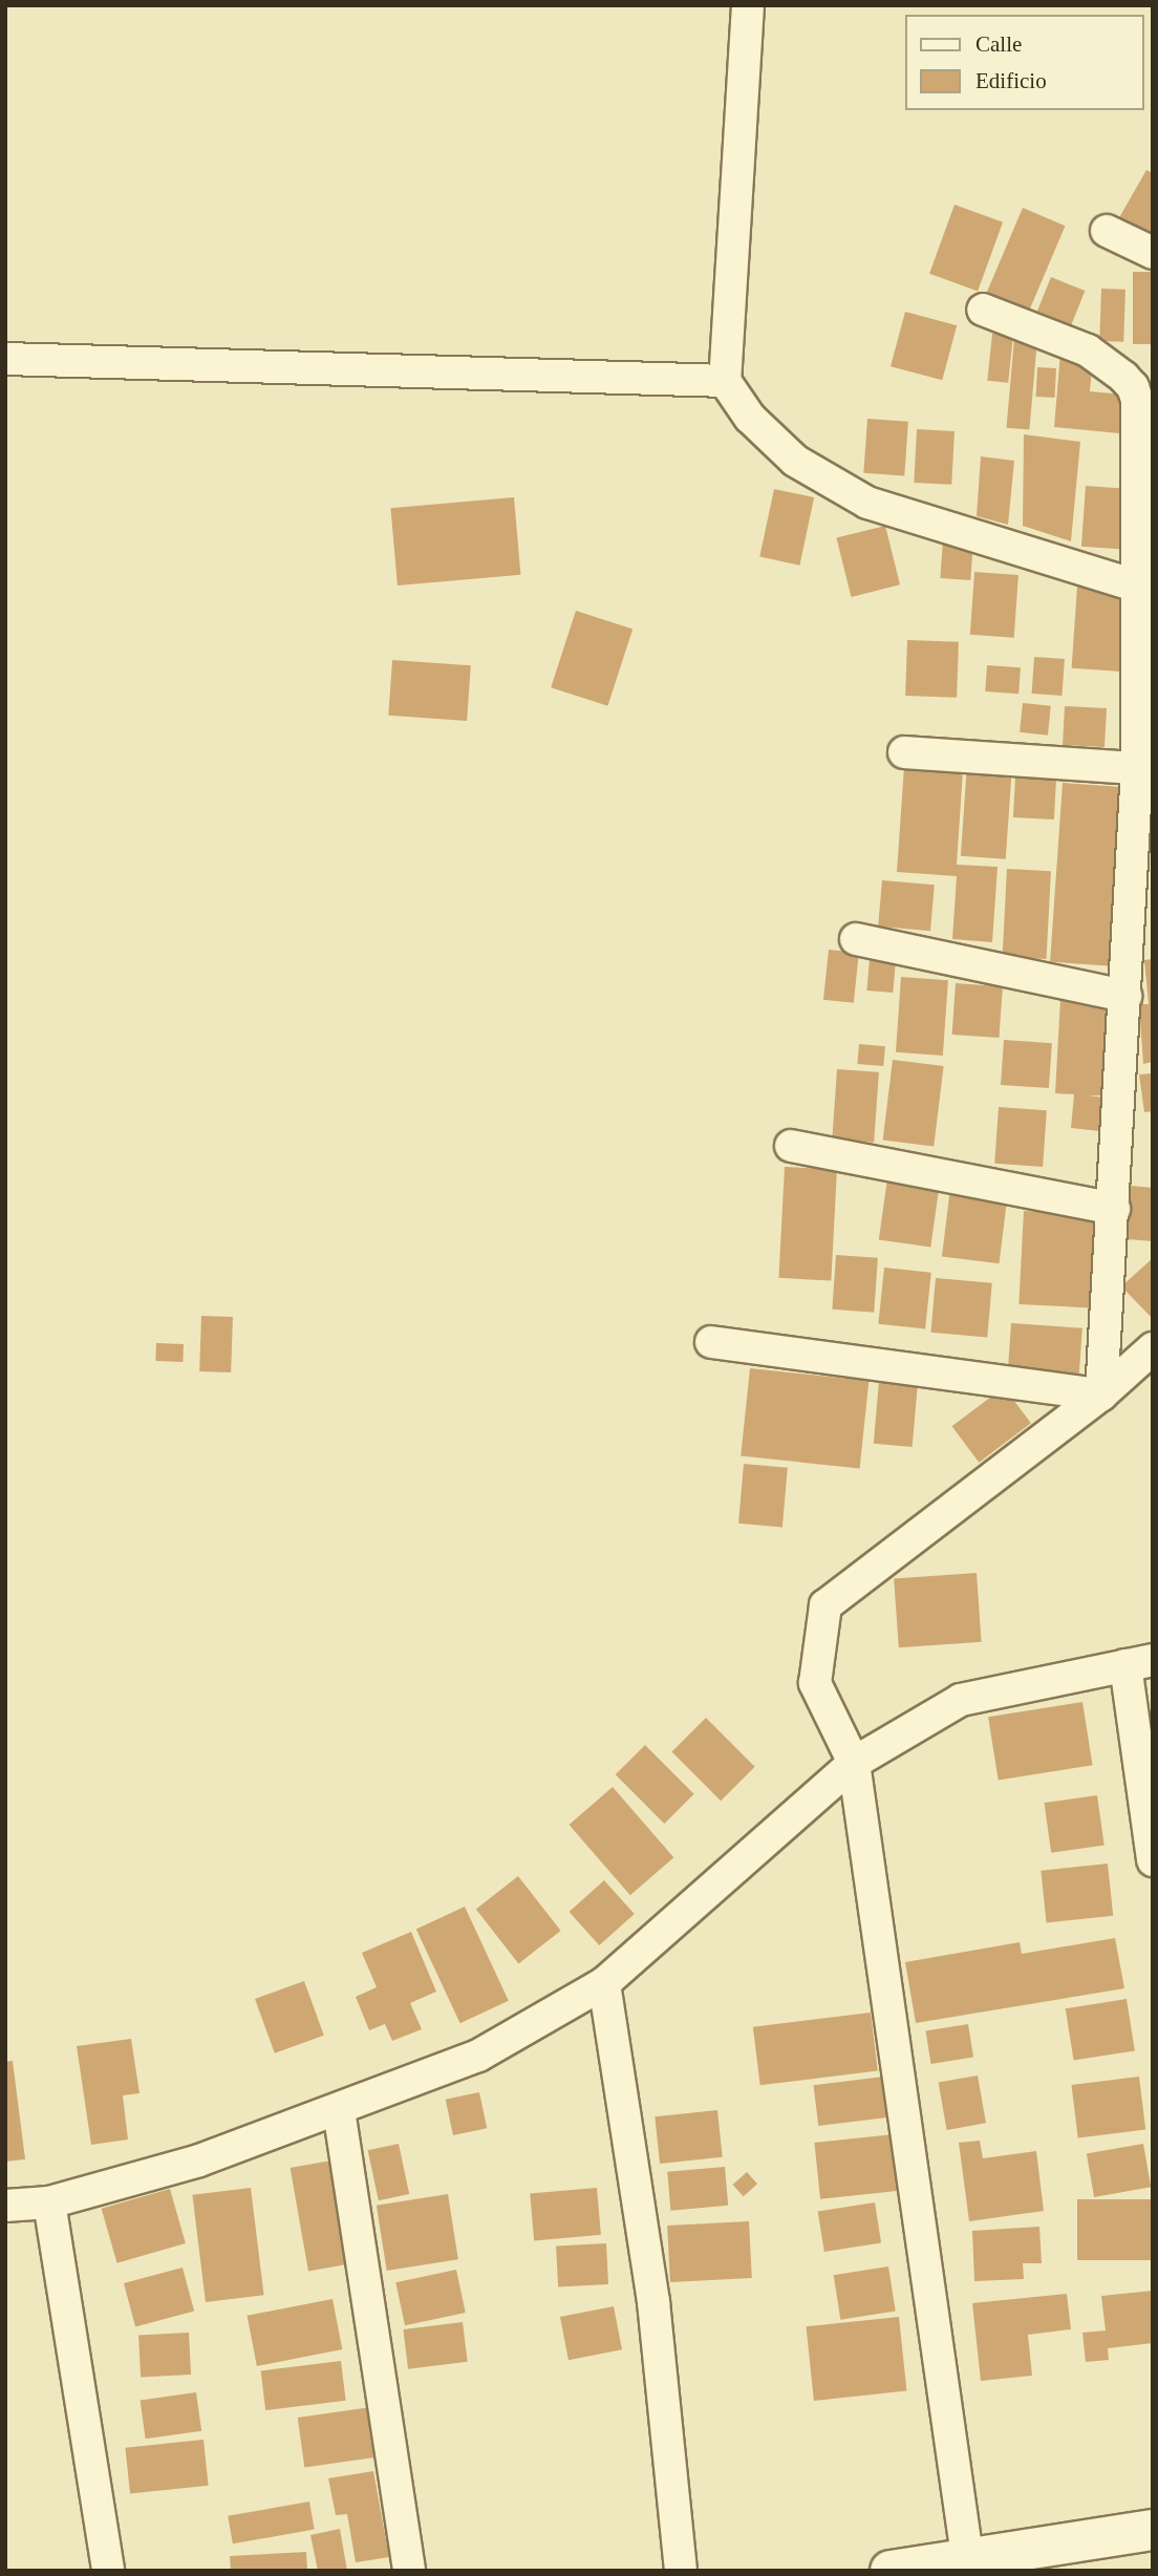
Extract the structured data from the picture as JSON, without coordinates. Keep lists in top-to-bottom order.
{
  "legend": ["Calle", "Edificio"]
}
